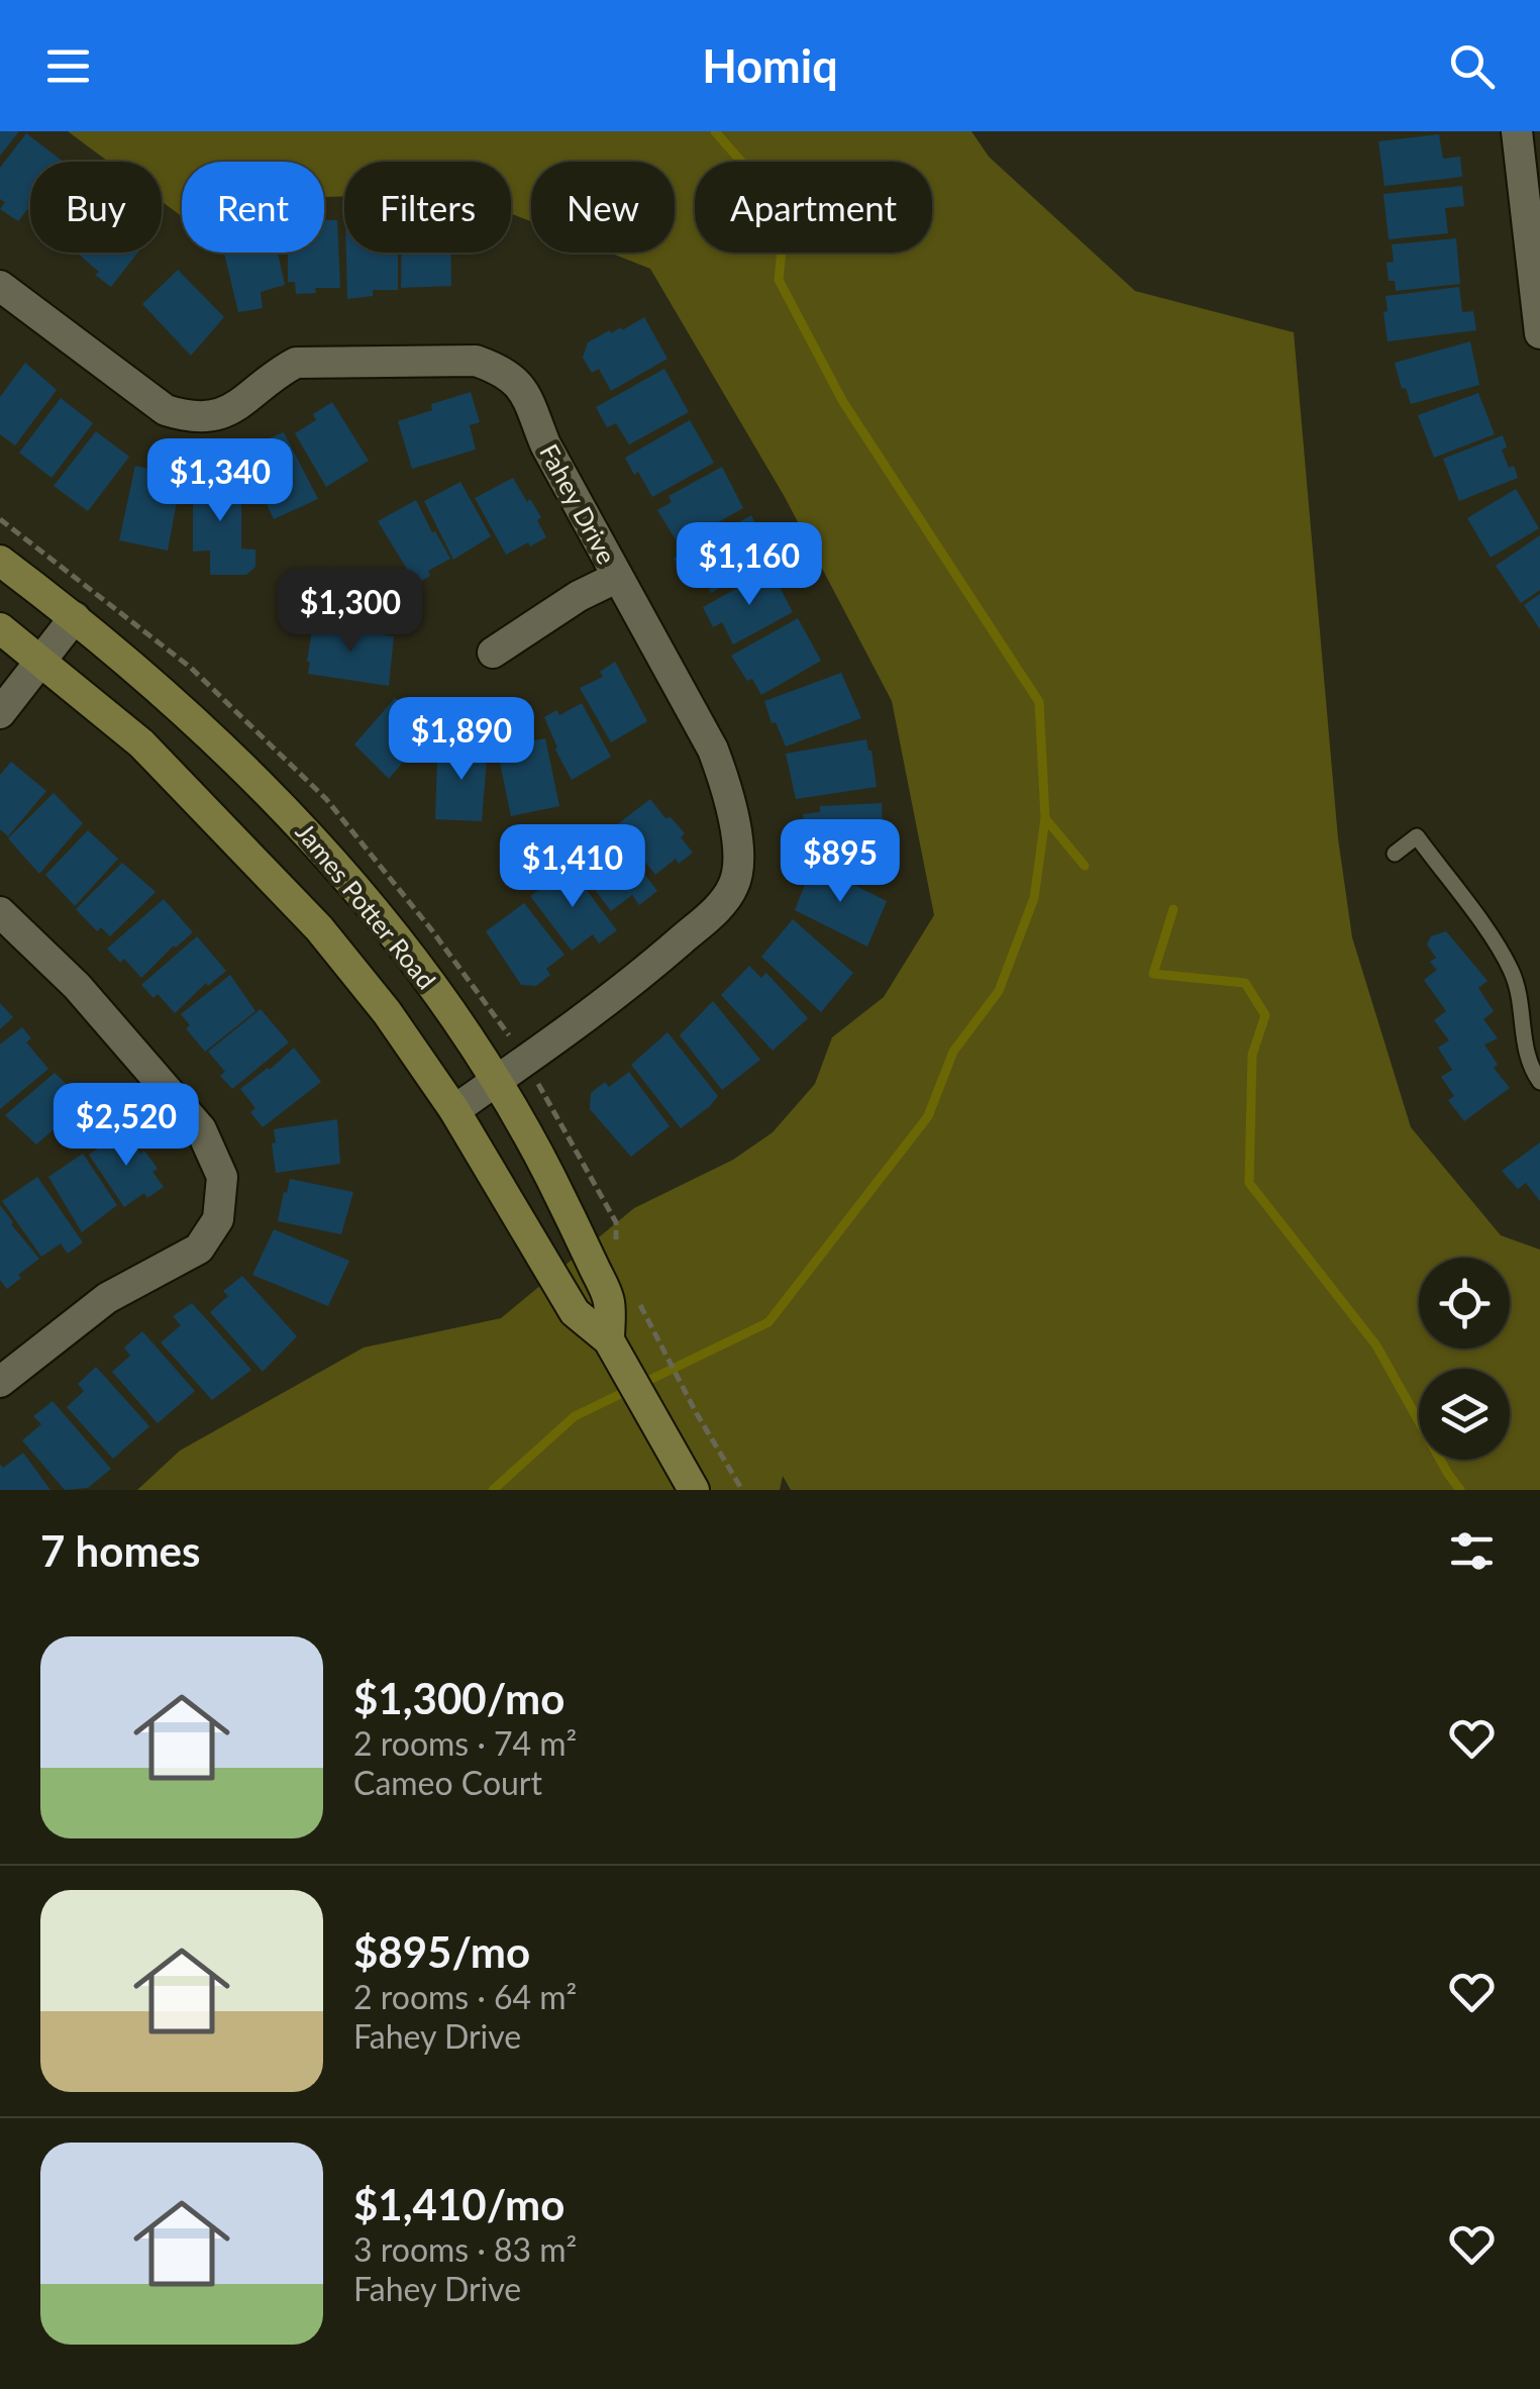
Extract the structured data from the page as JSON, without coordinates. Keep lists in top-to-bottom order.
{
  "streets": {
    "main road": ["James Potter Road"],
    "street": ["Fahey Drive"]
  },
  "crossings": [
    ["Fahey Drive", "James Potter Road"]
  ],
  "page": {
    "header": "Homiq",
    "chip": [
      "Buy",
      "Rent",
      "Filters",
      "New",
      "Apartment"
    ],
    "price": [
      "$1,340",
      "$1,160",
      "$1,300",
      "$1,890",
      "$895",
      "$1,410",
      "$2,520"
    ],
    "heading": "7 homes",
    "list": [
      {
        "name": "$1,300/mo",
        "note": "2 rooms · 74 m² · Cameo Court"
      },
      {
        "name": "$895/mo",
        "note": "2 rooms · 64 m² · Fahey Drive"
      },
      {
        "name": "$1,410/mo",
        "note": "3 rooms · 83 m² · Fahey Drive"
      }
    ]
  }
}
